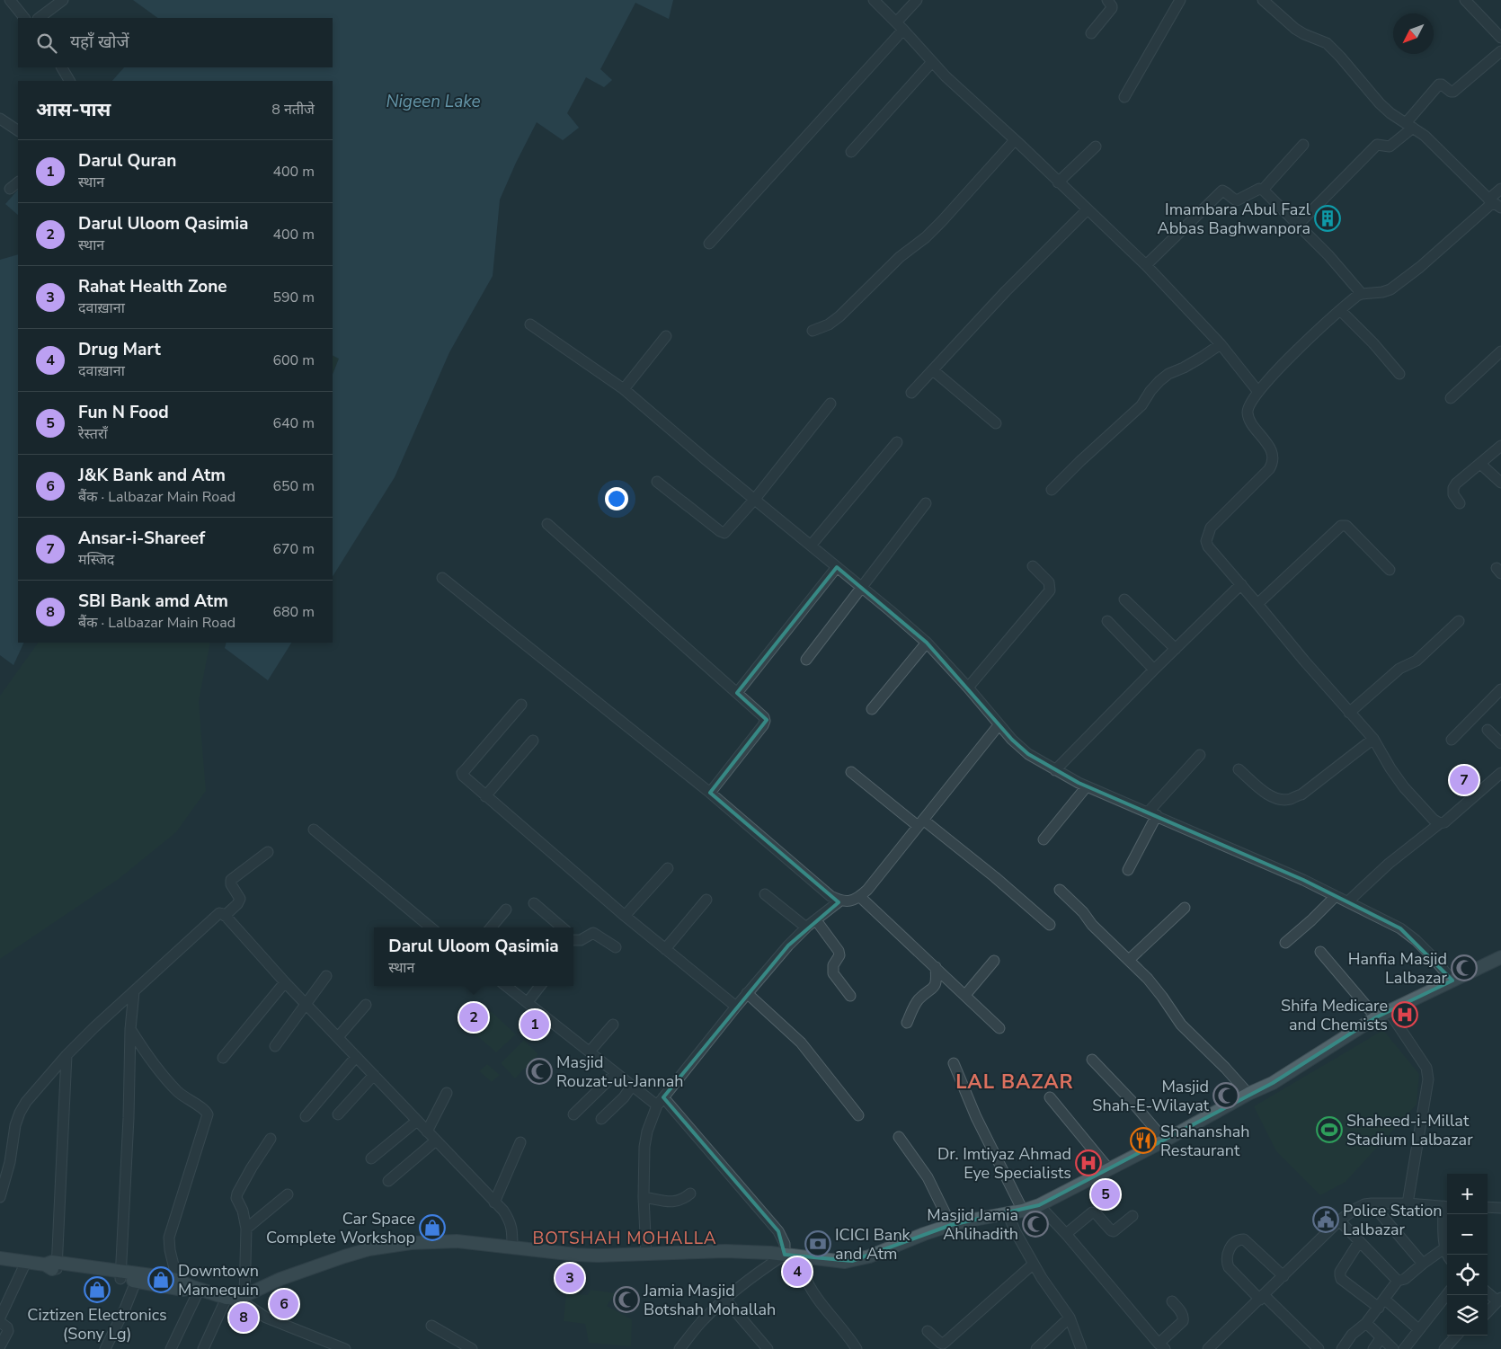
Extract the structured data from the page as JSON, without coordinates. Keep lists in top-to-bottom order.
{
  "districts": ["LAL BAZAR", "BOTSHAH MOHALLA"],
  "water": ["Nigeen Lake"],
  "places": {
    "building": ["Imambara Abul Fazl Abbas Baghwanpora"],
    "mosque": [
      "Hanfia Masjid Lalbazar",
      "Masjid Rouzat-ul-Jannah",
      "Masjid Shah-E-Wilayat",
      "Masjid Jamia Ahlihadith",
      "Jamia Masjid Botshah Mohallah"
    ],
    "hospital": ["Shifa Medicare and Chemists", "Dr. Imtiyaz Ahmad Eye Specialists"],
    "sports": ["Shaheed-i-Millat Stadium Lalbazar"],
    "restaurant": ["Shahanshah Restaurant"],
    "public building": ["Police Station Lalbazar"],
    "shop": ["Car Space Complete Workshop", "Downtown Mannequin", "Ciztizen Electronics (Sony Lg)"],
    "bank": ["ICICI Bank and Atm"]
  },
  "north": "bottom left",
  "page": {
    "search": "यहाँ खोजें",
    "heading": ["आस-पास", "8 नतीजे"],
    "list": [
      {
        "mark": "1",
        "name": "Darul Quran",
        "note": "स्थान",
        "value": "400 m"
      },
      {
        "mark": "2",
        "name": "Darul Uloom Qasimia",
        "note": "स्थान",
        "value": "400 m"
      },
      {
        "mark": "3",
        "name": "Rahat Health Zone",
        "note": "दवाख़ाना",
        "value": "590 m"
      },
      {
        "mark": "4",
        "name": "Drug Mart",
        "note": "दवाख़ाना",
        "value": "600 m"
      },
      {
        "mark": "5",
        "name": "Fun N Food",
        "note": "रेस्तराँ",
        "value": "640 m"
      },
      {
        "mark": "6",
        "name": "J&K Bank and Atm",
        "note": "बैंक · Lalbazar Main Road",
        "value": "650 m"
      },
      {
        "mark": "7",
        "name": "Ansar-i-Shareef",
        "note": "मस्जिद",
        "value": "670 m"
      },
      {
        "mark": "8",
        "name": "SBI Bank amd Atm",
        "note": "बैंक · Lalbazar Main Road",
        "value": "680 m"
      }
    ],
    "pins": [
      "7",
      "2",
      "1",
      "5",
      "4",
      "3",
      "6",
      "8"
    ],
    "popup": ["Darul Uloom Qasimia", "स्थान"],
    "map_buttons": ["+", "−"]
  }
}
